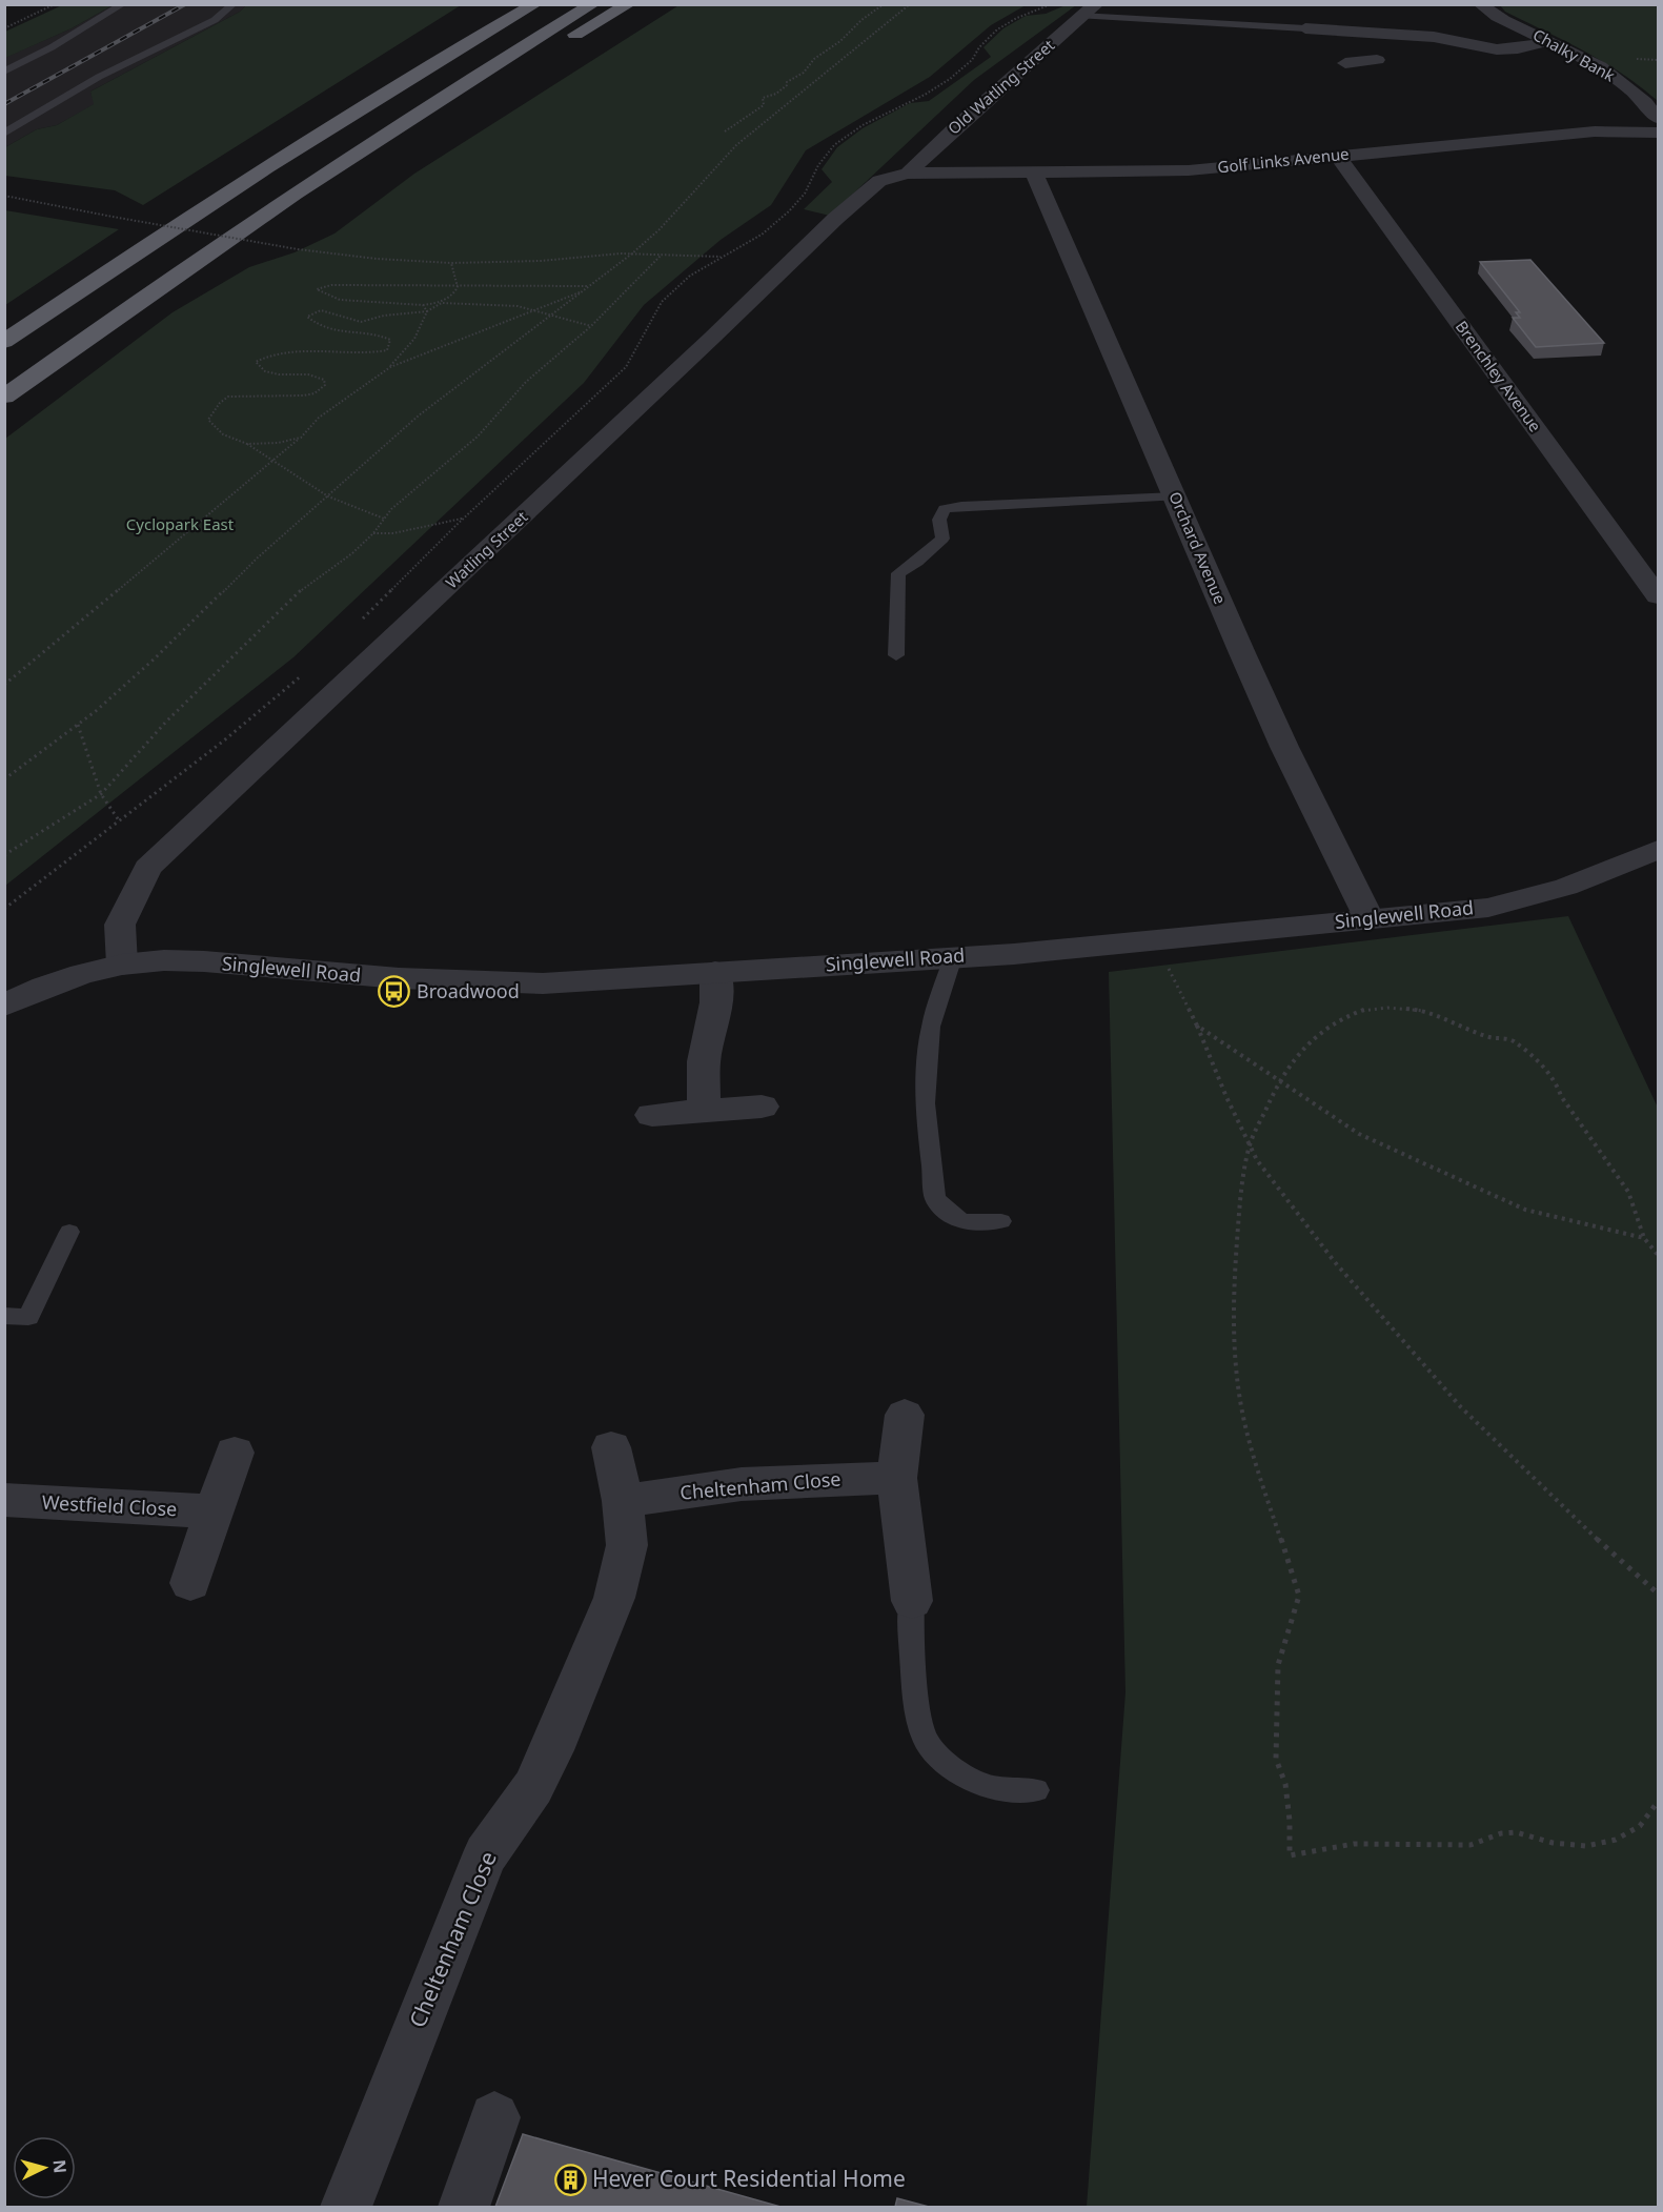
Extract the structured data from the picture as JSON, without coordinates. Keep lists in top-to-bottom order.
{
  "streets": {
    "street": [
      "Chalky Bank",
      "Old Watling Street",
      "Golf Links Avenue",
      "Brenchley Avenue",
      "Orchard Avenue",
      "Watling Street",
      "Singlewell Road",
      "Cheltenham Close",
      "Westfield Close"
    ]
  },
  "crossings": [
    ["Old Watling Street", "Golf Links Avenue"],
    ["Old Watling Street", "Watling Street"],
    ["Golf Links Avenue", "Brenchley Avenue"],
    ["Golf Links Avenue", "Orchard Avenue"],
    ["Golf Links Avenue", "Watling Street"],
    ["Orchard Avenue", "Singlewell Road"],
    ["Watling Street", "Singlewell Road"]
  ],
  "parks": ["Cyclopark East"],
  "places": {
    "bus stop": ["Broadwood"],
    "building": ["Hever Court Residential Home"]
  },
  "north": "right"
}
